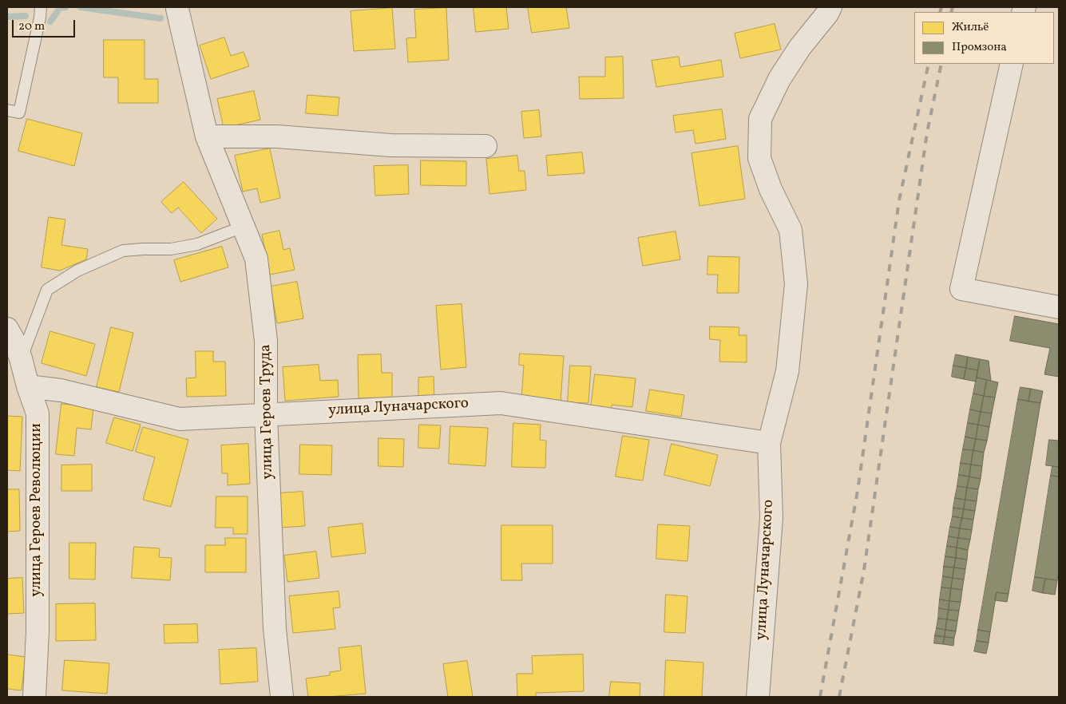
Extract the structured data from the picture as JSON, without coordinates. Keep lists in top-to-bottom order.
{
  "streets": {
    "street": ["улица Луначарского", "улица Героев Труда", "улица Героев Революции"]
  },
  "crossings": [
    ["улица Луначарского", "улица Героев Труда"],
    ["улица Луначарского", "улица Героев Революции"]
  ],
  "legend": ["Жильё", "Промзона"],
  "scale_bar": "20 m"
}
